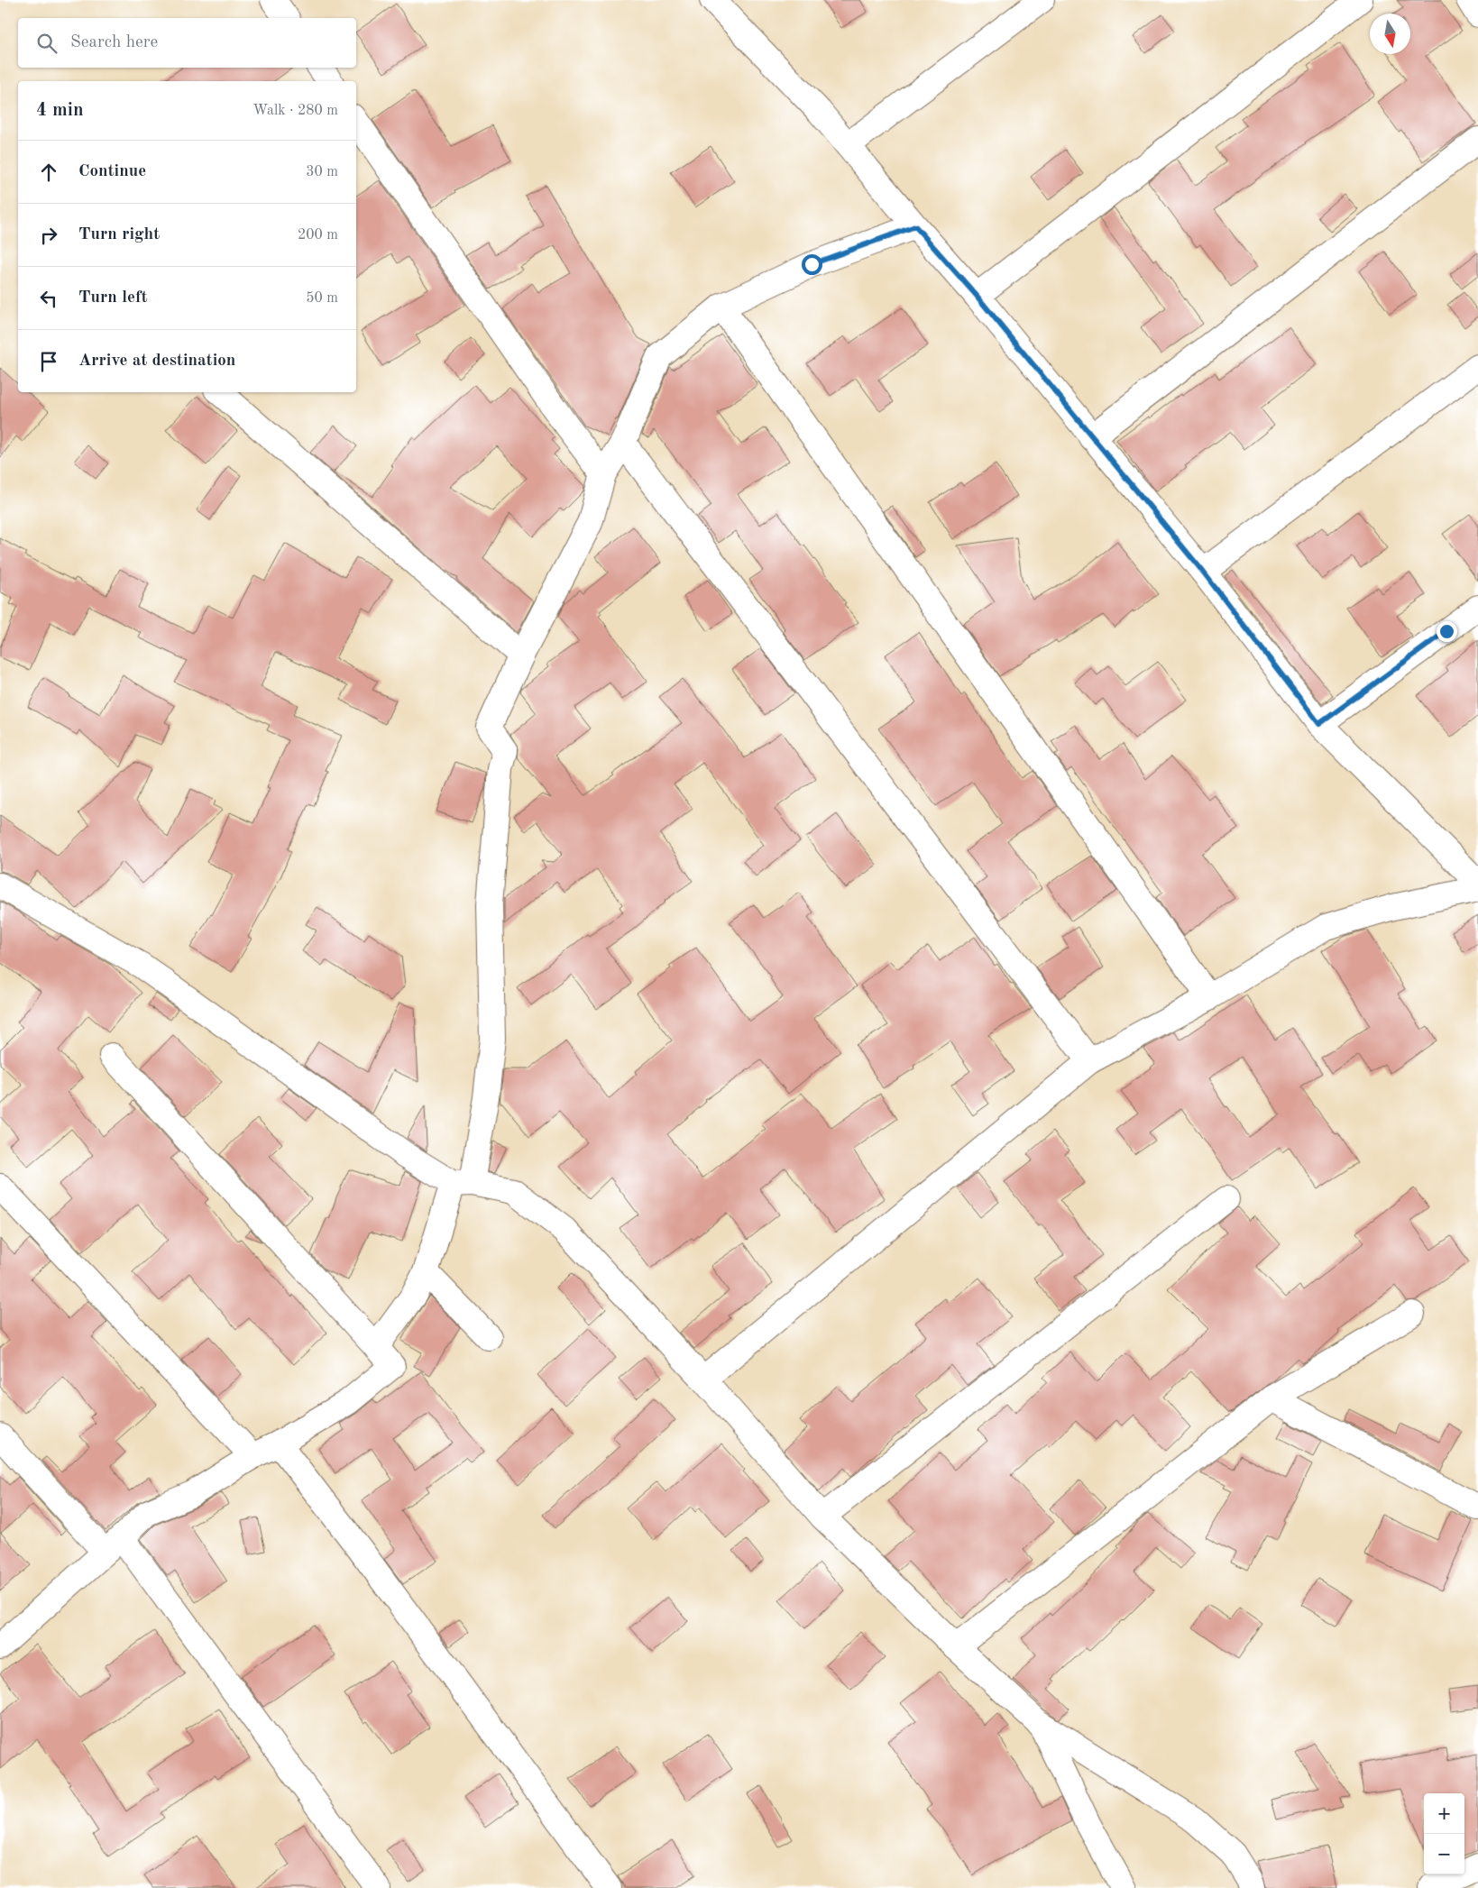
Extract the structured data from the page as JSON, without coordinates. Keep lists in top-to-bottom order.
{
  "north": "bottom",
  "page": {
    "search": "Search here",
    "heading": ["4 min", "Walk · 280 m"],
    "list": [
      ["Continue", "30 m"],
      ["Turn right", "200 m"],
      ["Turn left", "50 m"],
      "Arrive at destination"
    ],
    "map_buttons": ["+", "−"]
  }
}
